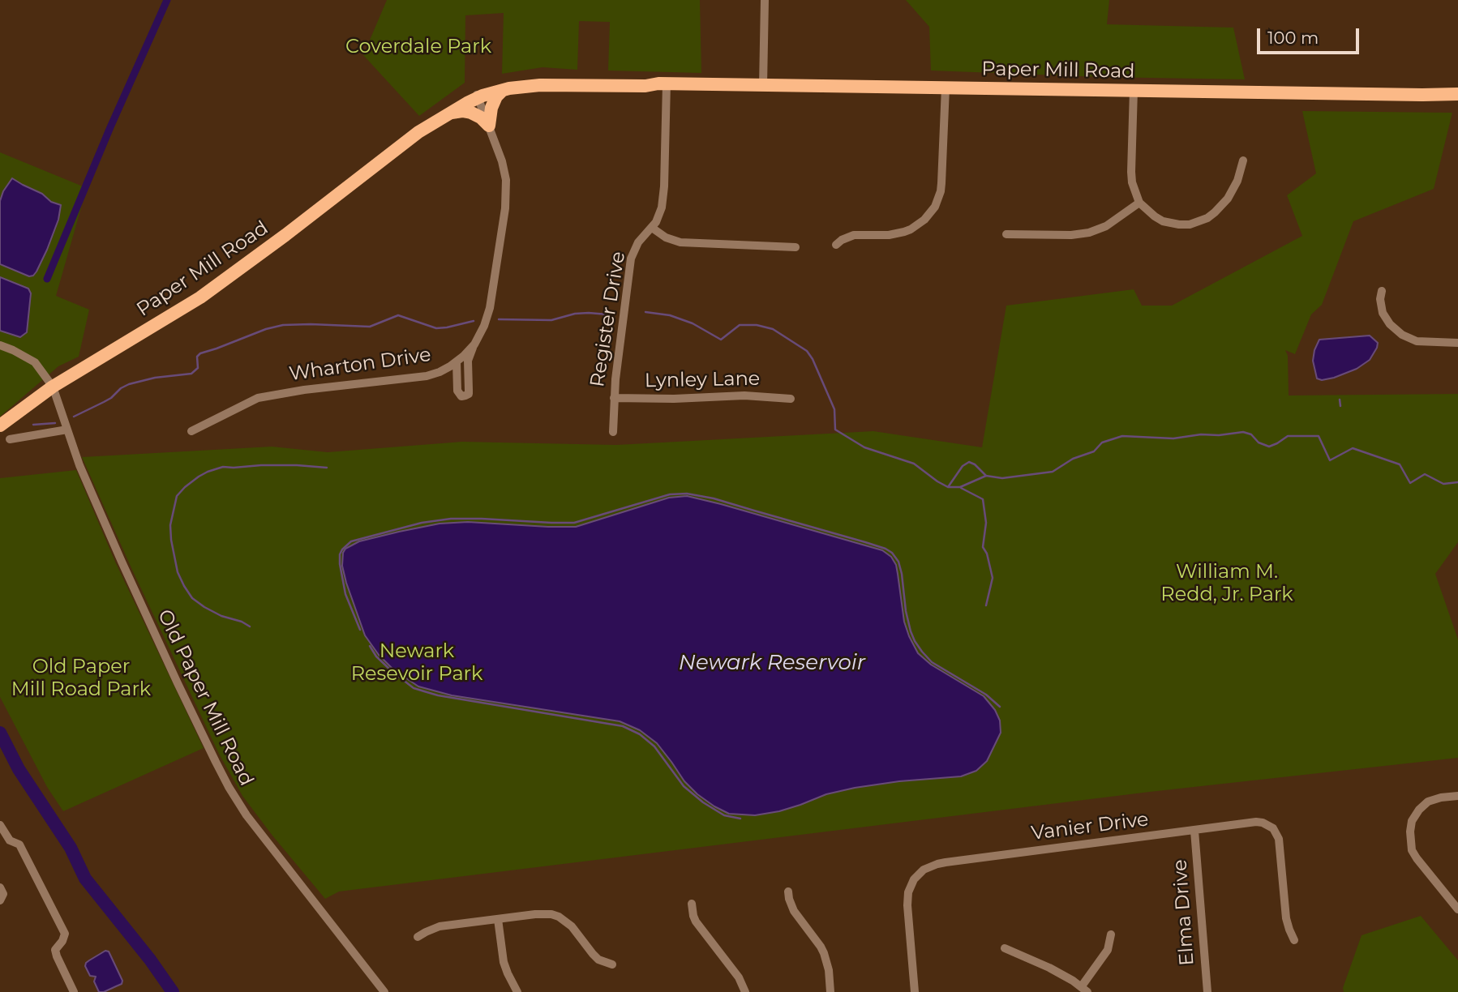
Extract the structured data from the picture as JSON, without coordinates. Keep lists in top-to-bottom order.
{
  "streets": {
    "main road": ["Paper Mill Road"],
    "street": [
      "Register Drive",
      "Wharton Drive",
      "Lynley Lane",
      "Old Paper Mill Road",
      "Vanier Drive",
      "Elma Drive"
    ]
  },
  "crossings": [
    ["Paper Mill Road", "Register Drive"],
    ["Paper Mill Road", "Wharton Drive"],
    ["Paper Mill Road", "Old Paper Mill Road"],
    ["Register Drive", "Lynley Lane"],
    ["Vanier Drive", "Elma Drive"]
  ],
  "water": ["Newark Reservoir"],
  "parks": [
    "Coverdale Park",
    "William M. Redd, Jr. Park",
    "Newark Resevoir Park",
    "Old Paper Mill Road Park"
  ],
  "scale_bar": "100 m"
}
